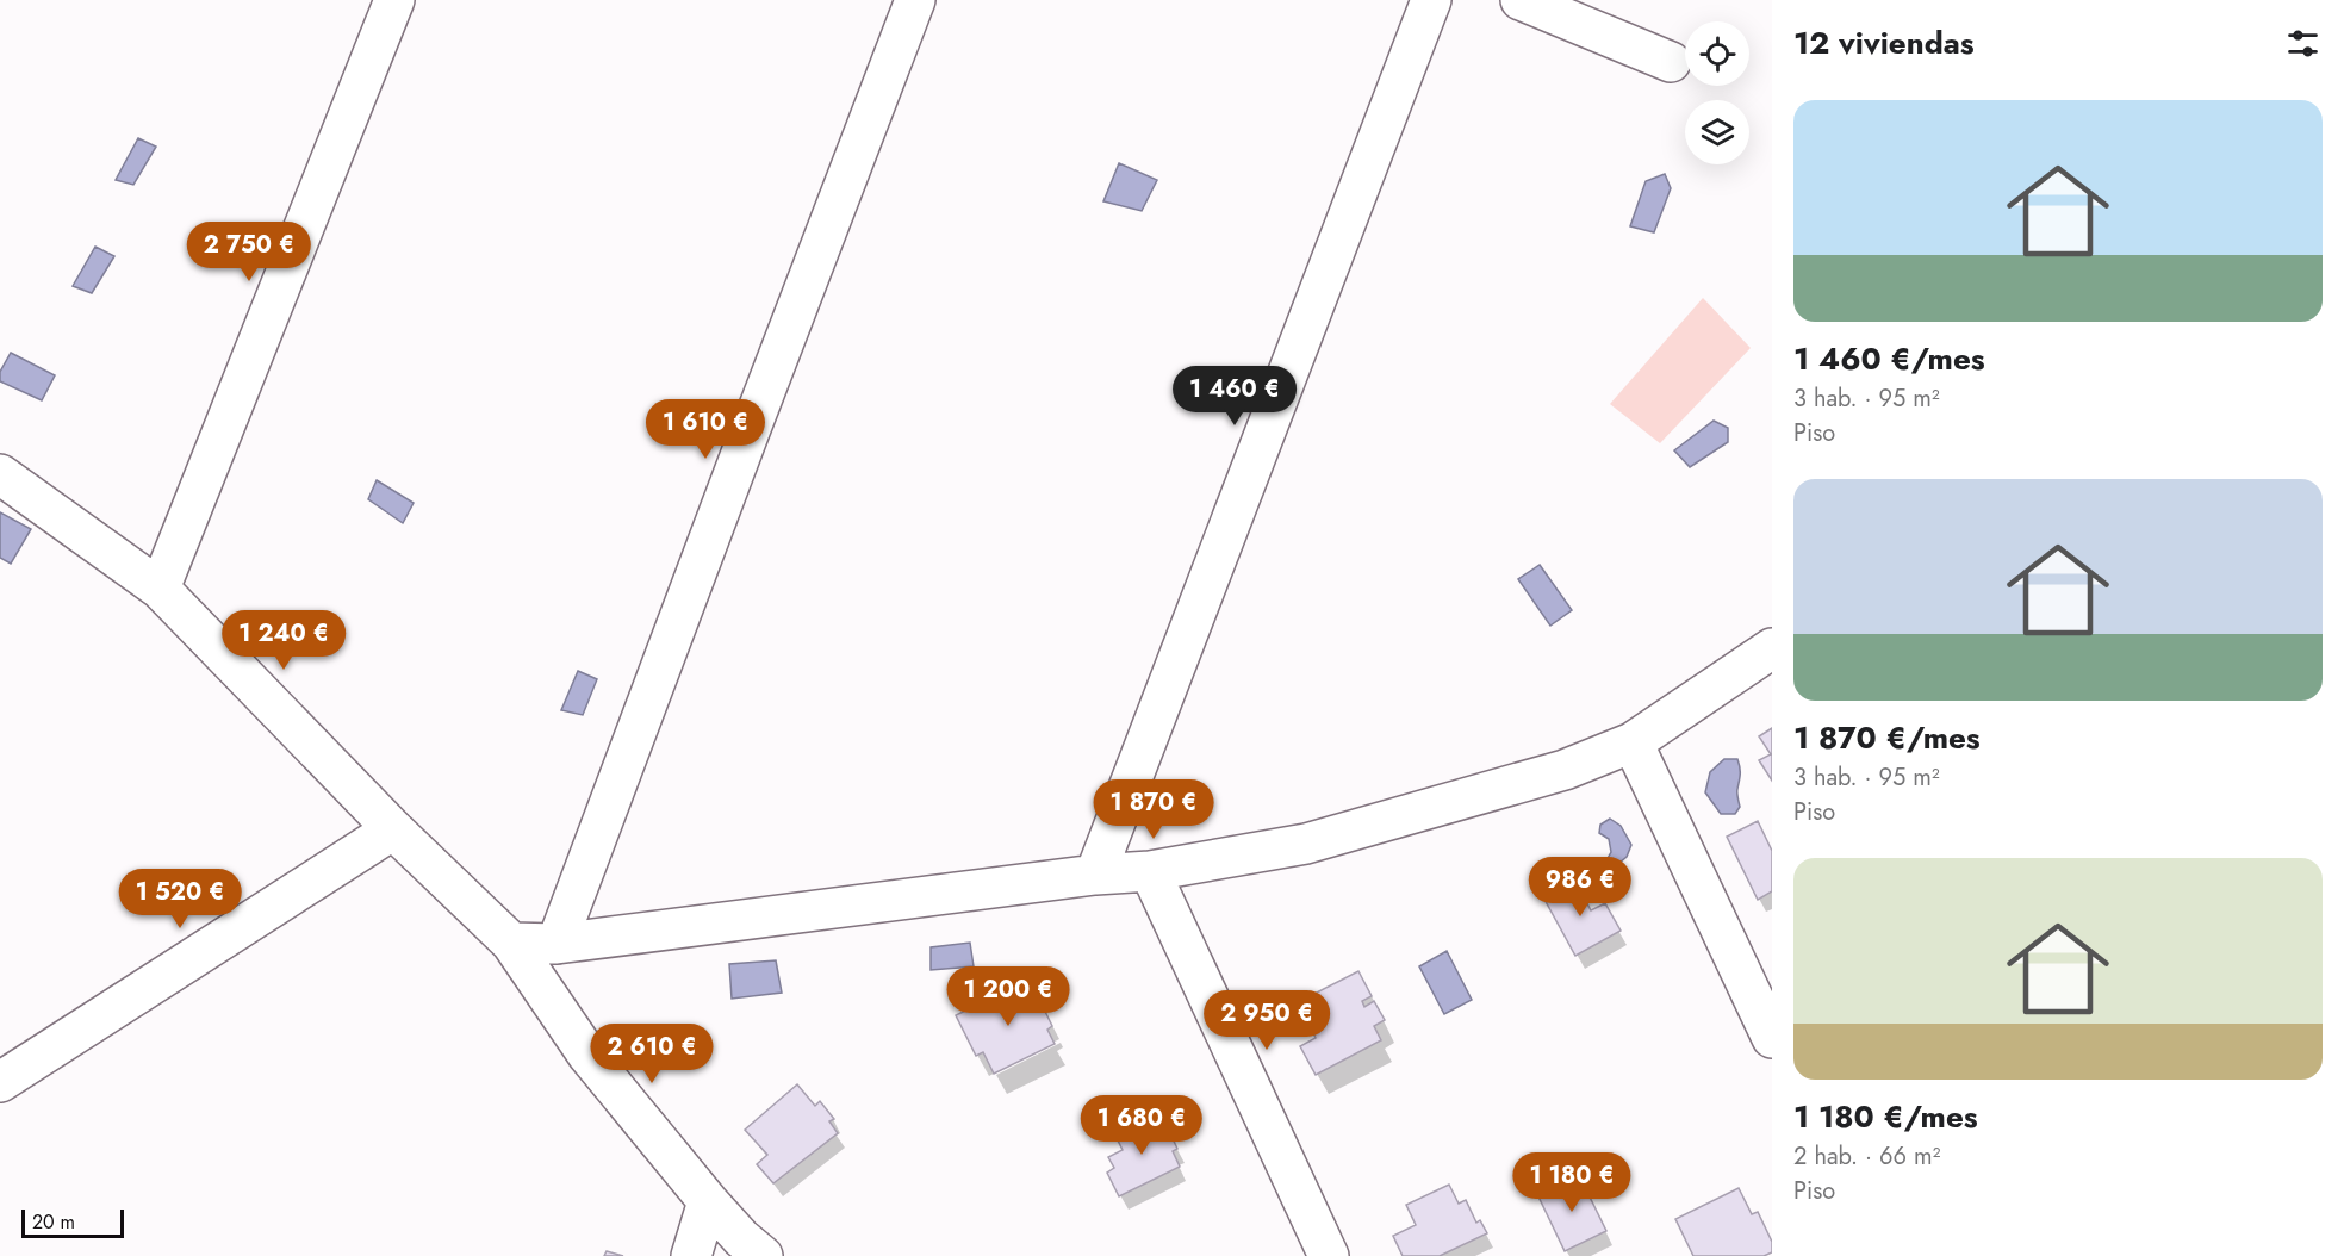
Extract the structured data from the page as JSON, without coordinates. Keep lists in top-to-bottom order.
{
  "scale_bar": "20 m",
  "page": {
    "heading": "12 viviendas",
    "list": [
      {
        "name": "1 460 €/mes",
        "note": "3 hab. · 95 m² · Piso"
      },
      {
        "name": "1 870 €/mes",
        "note": "3 hab. · 95 m² · Piso"
      },
      {
        "name": "1 180 €/mes",
        "note": "2 hab. · 66 m² · Piso"
      }
    ],
    "price": [
      "2 750 €",
      "1 460 €",
      "1 610 €",
      "1 240 €",
      "1 870 €",
      "986 €",
      "1 520 €",
      "1 200 €",
      "2 950 €",
      "2 610 €",
      "1 680 €",
      "1 180 €"
    ],
    "scale": "20 m"
  }
}
